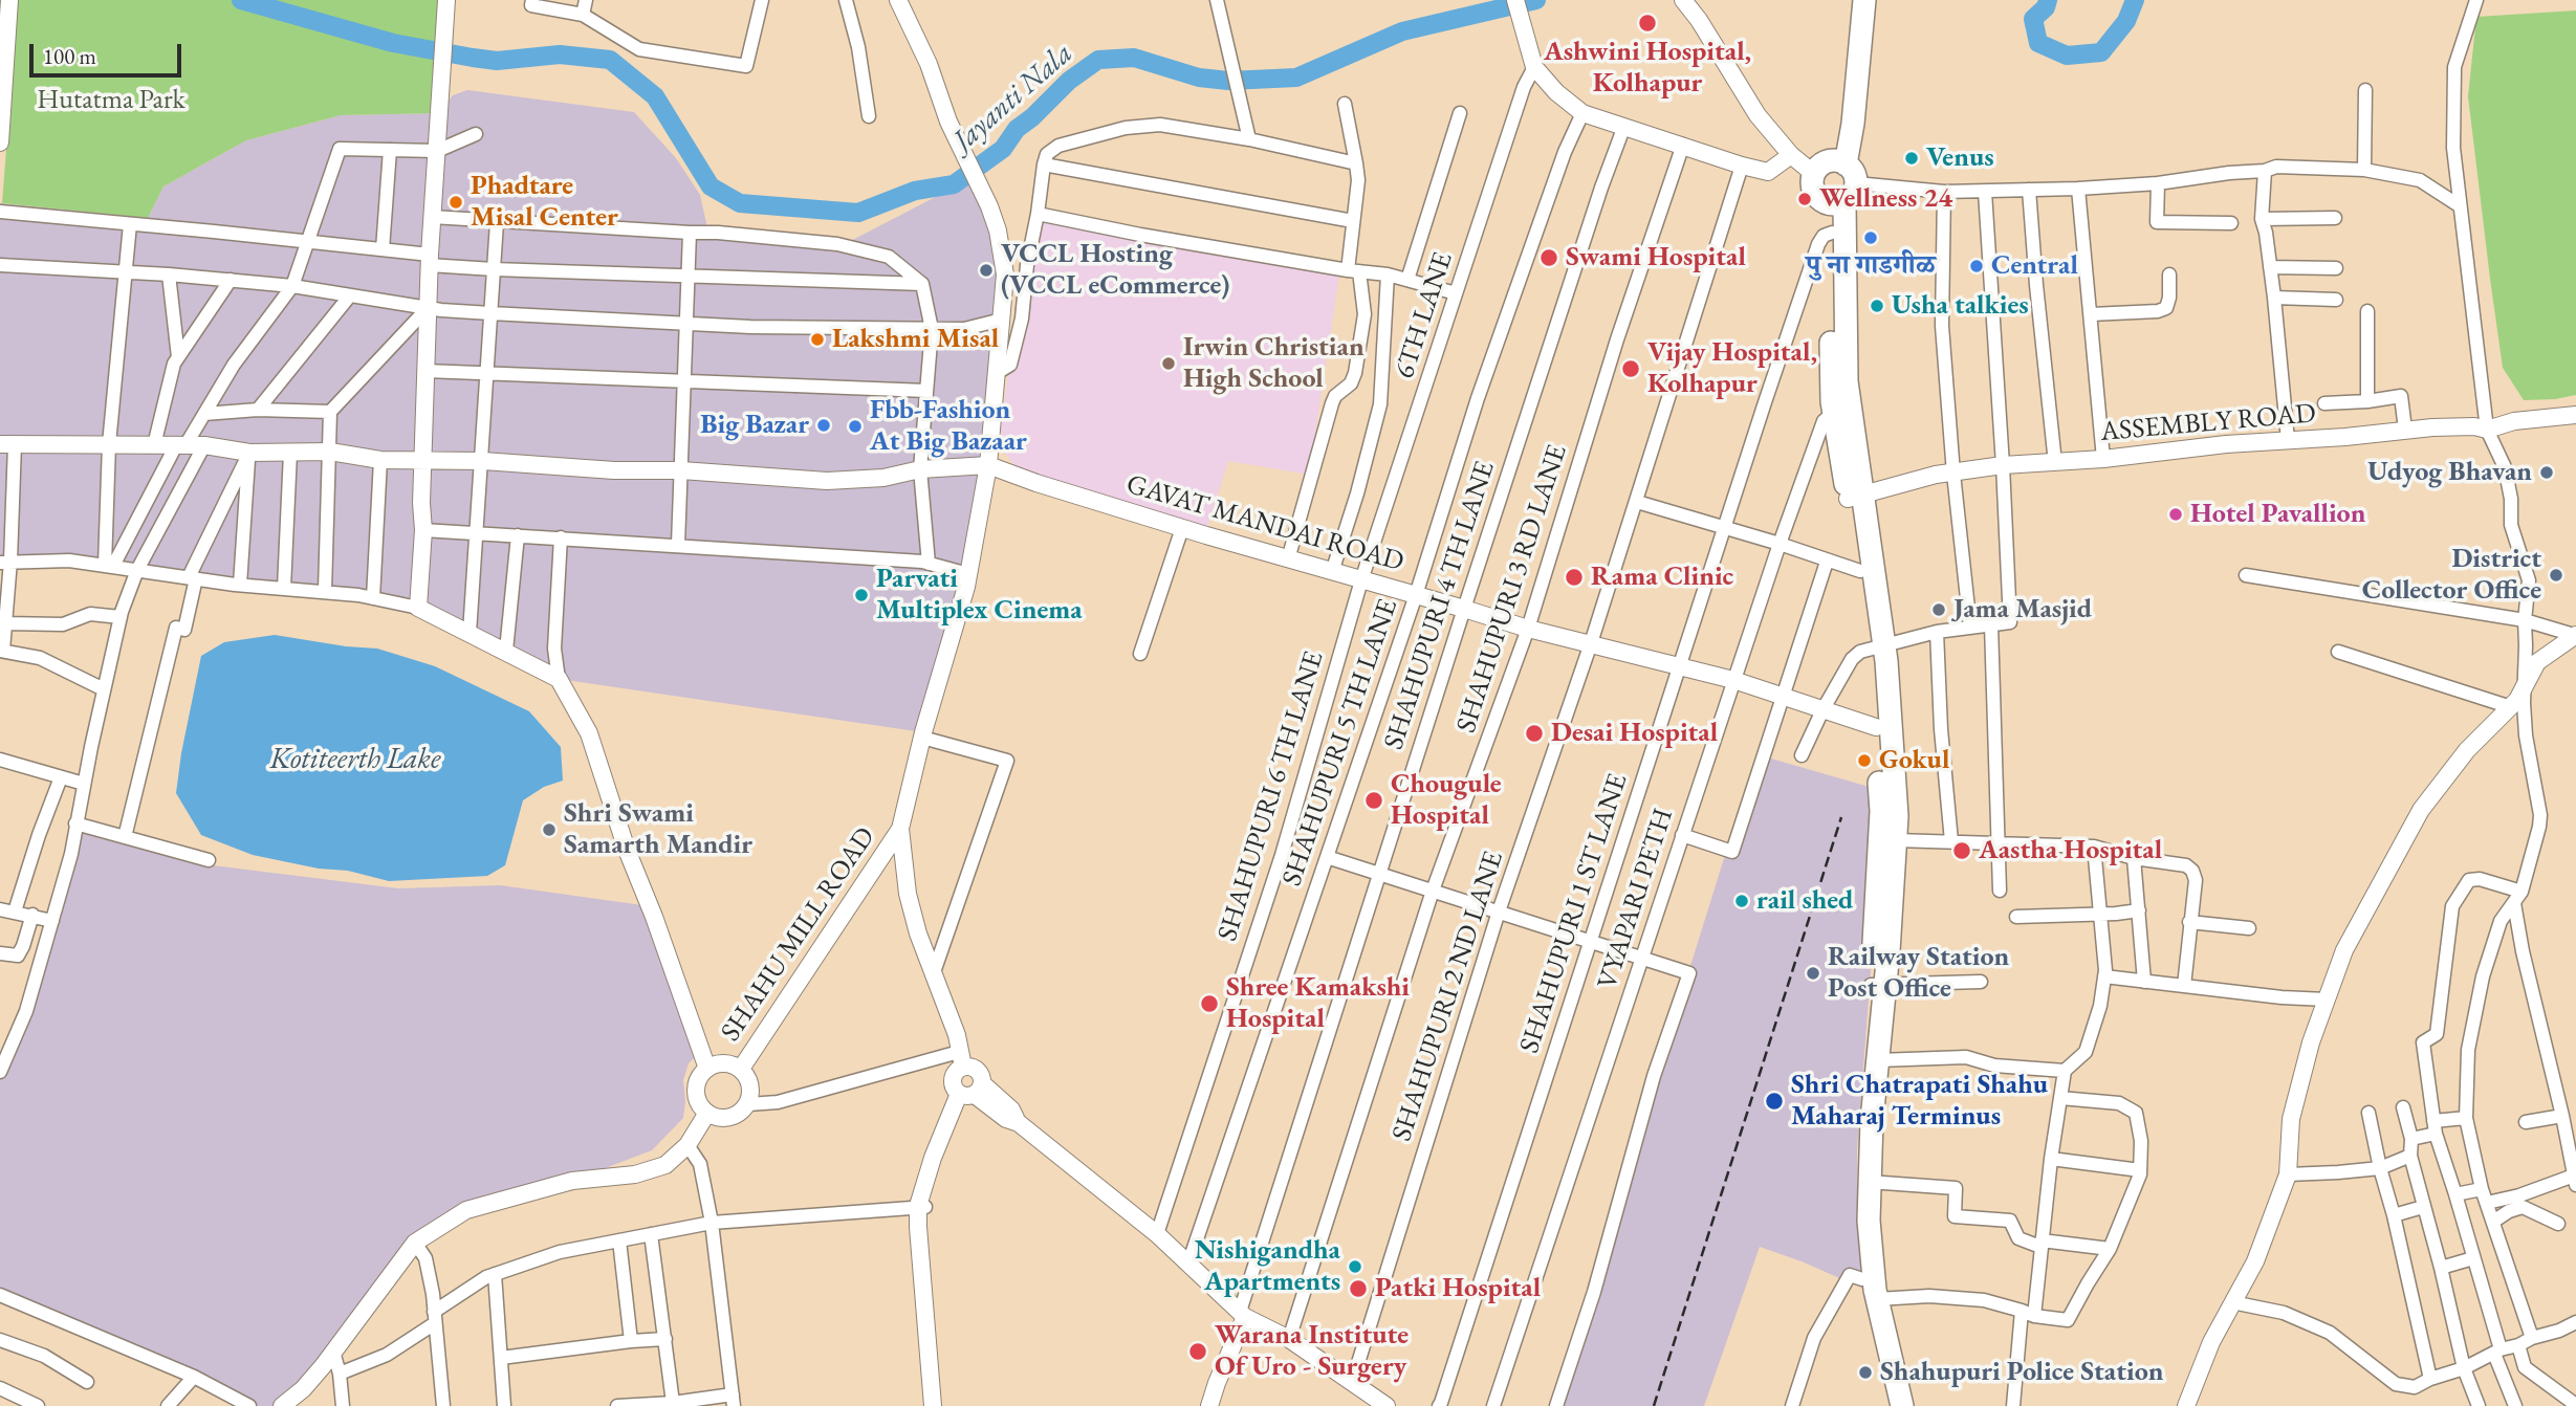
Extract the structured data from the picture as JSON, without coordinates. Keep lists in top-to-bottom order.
{
  "streets": {
    "street": [
      "6TH LANE",
      "ASSEMBLY ROAD",
      "GAVAT MANDAI ROAD",
      "SHAHUPURI 3 RD LANE",
      "SHAHUPURI 4 TH LANE",
      "SHAHUPURI 5 TH LANE",
      "SHAHUPURI 6 TH LANE",
      "VYAPARI PETH",
      "SHAHUPURI 1 ST LANE",
      "SHAHU MILL ROAD",
      "SHAHUPURI 2 ND LANE"
    ]
  },
  "crossings": [
    ["6TH LANE", "GAVAT MANDAI ROAD"],
    ["6TH LANE", "SHAHUPURI 6 TH LANE"],
    ["GAVAT MANDAI ROAD", "SHAHUPURI 3 RD LANE"],
    ["GAVAT MANDAI ROAD", "SHAHUPURI 4 TH LANE"],
    ["GAVAT MANDAI ROAD", "SHAHUPURI 5 TH LANE"],
    ["GAVAT MANDAI ROAD", "SHAHUPURI 6 TH LANE"],
    ["GAVAT MANDAI ROAD", "SHAHUPURI 2 ND LANE"]
  ],
  "water": ["Jayanti Nala", "Kotiteerth Lake"],
  "parks": ["Hutatma Park"],
  "places": [
    "Ashwini Hospital, Kolhapur",
    "Venus",
    "Wellness 24",
    "Phadtare Misal Center",
    "पु ना गाडगीळ",
    "Swami Hospital",
    "Central",
    "VCCL Hosting (VCCL eCommerce)",
    "Usha talkies",
    "Lakshmi Misal",
    "Irwin Christian High School",
    "Vijay Hospital, Kolhapur",
    "Big Bazar",
    "Fbb-Fashion At Big Bazaar",
    "Udyog Bhavan",
    "Hotel Pavallion",
    "District Collector Office",
    "Rama Clinic",
    "Parvati Multiplex Cinema",
    "Jama Masjid",
    "Desai Hospital",
    "Gokul",
    "Chougule Hospital",
    "Shri Swami Samarth Mandir",
    "Aastha Hospital",
    "rail shed",
    "Railway Station Post Office",
    "Shree Kamakshi Hospital",
    "Shri Chatrapati Shahu Maharaj Terminus",
    "Nishigandha Apartments",
    "Patki Hospital",
    "Warana Institute Of Uro - Surgery",
    "Shahupuri Police Station"
  ],
  "scale_bar": "100 m"
}
